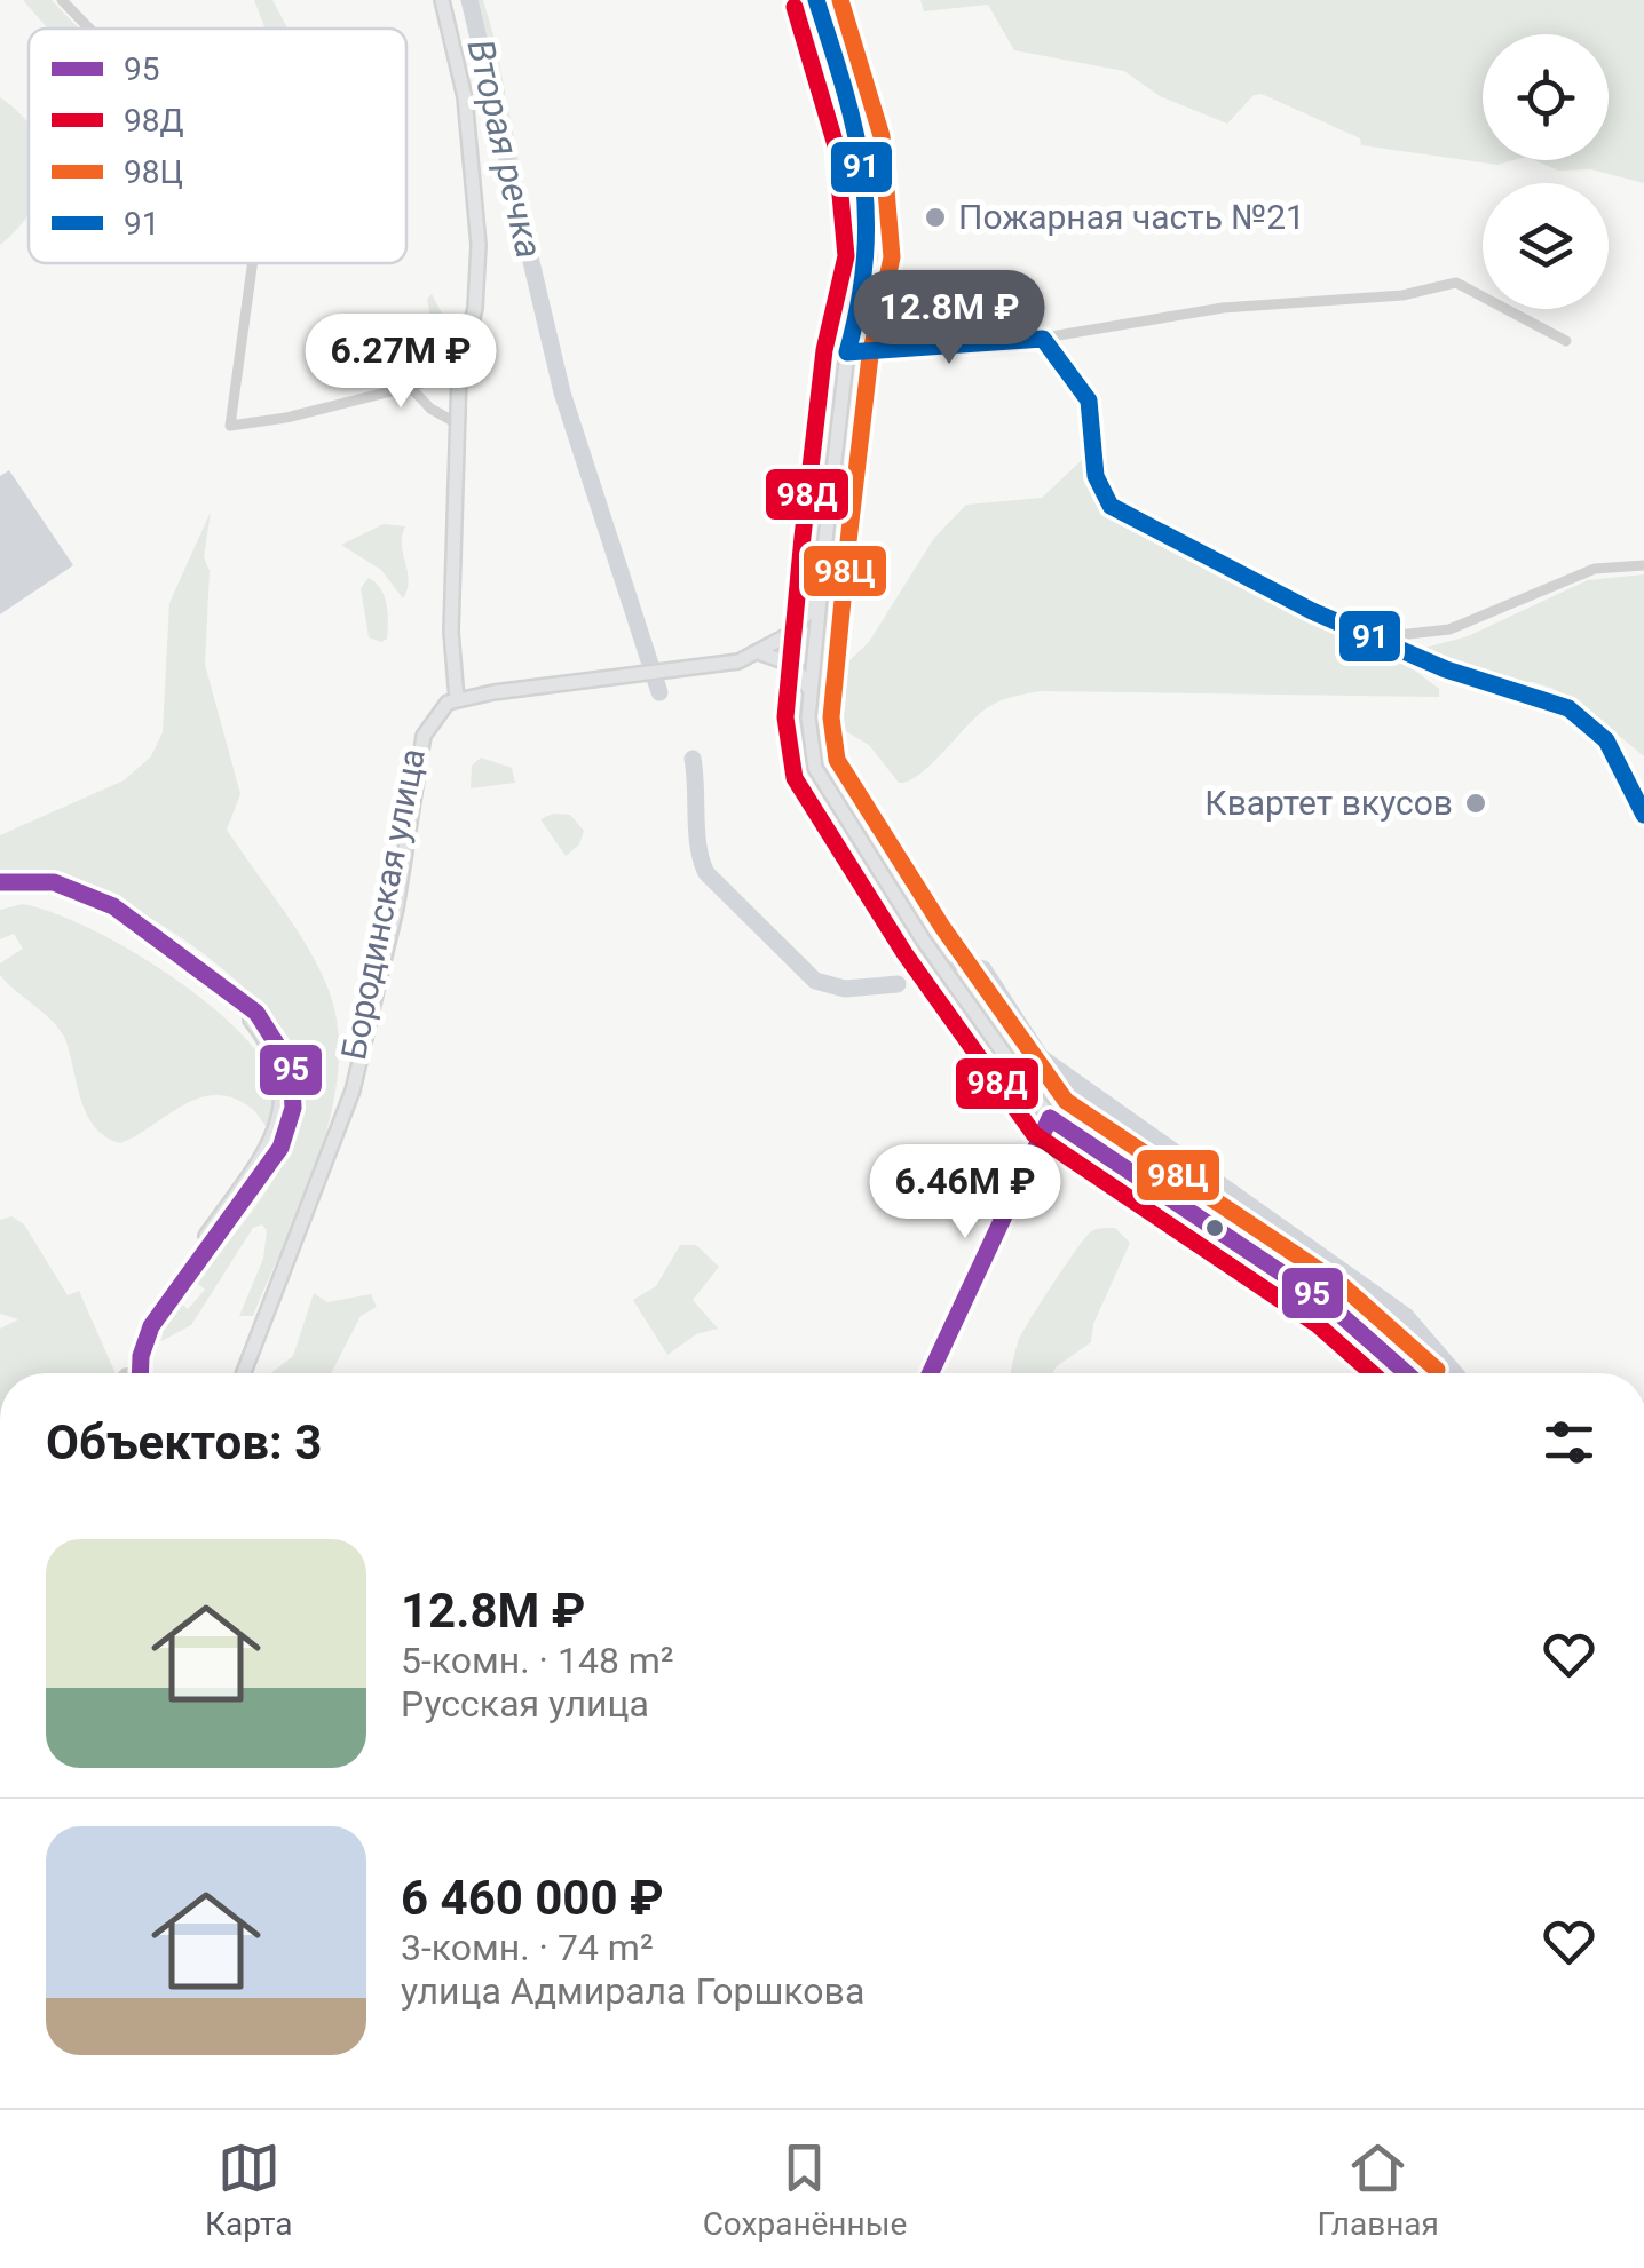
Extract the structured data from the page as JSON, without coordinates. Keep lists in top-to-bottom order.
{
  "streets": {
    "main road": ["Бородинская улица"]
  },
  "water": ["Вторая речка"],
  "places": ["Пожарная часть №21", "Квартет вкусов"],
  "lines": [
    "transit line 98Ц",
    "transit line 91",
    "transit line 98Д",
    "transit line 95"
  ],
  "legend": [
    "95",
    "98Д",
    "98Ц",
    "91"
  ],
  "page": {
    "price": ["12.8M ₽", "6.27M ₽", "6.46M ₽"],
    "heading": "Объектов: 3",
    "list": [
      {
        "name": "12.8M ₽",
        "note": "5-комн. · 148 m² · Русская улица"
      },
      {
        "name": "6 460 000 ₽",
        "note": "3-комн. · 74 m² · улица Адмирала Горшкова"
      }
    ],
    "tabs": ["Карта", "Сохранённые", "Главная"]
  }
}
